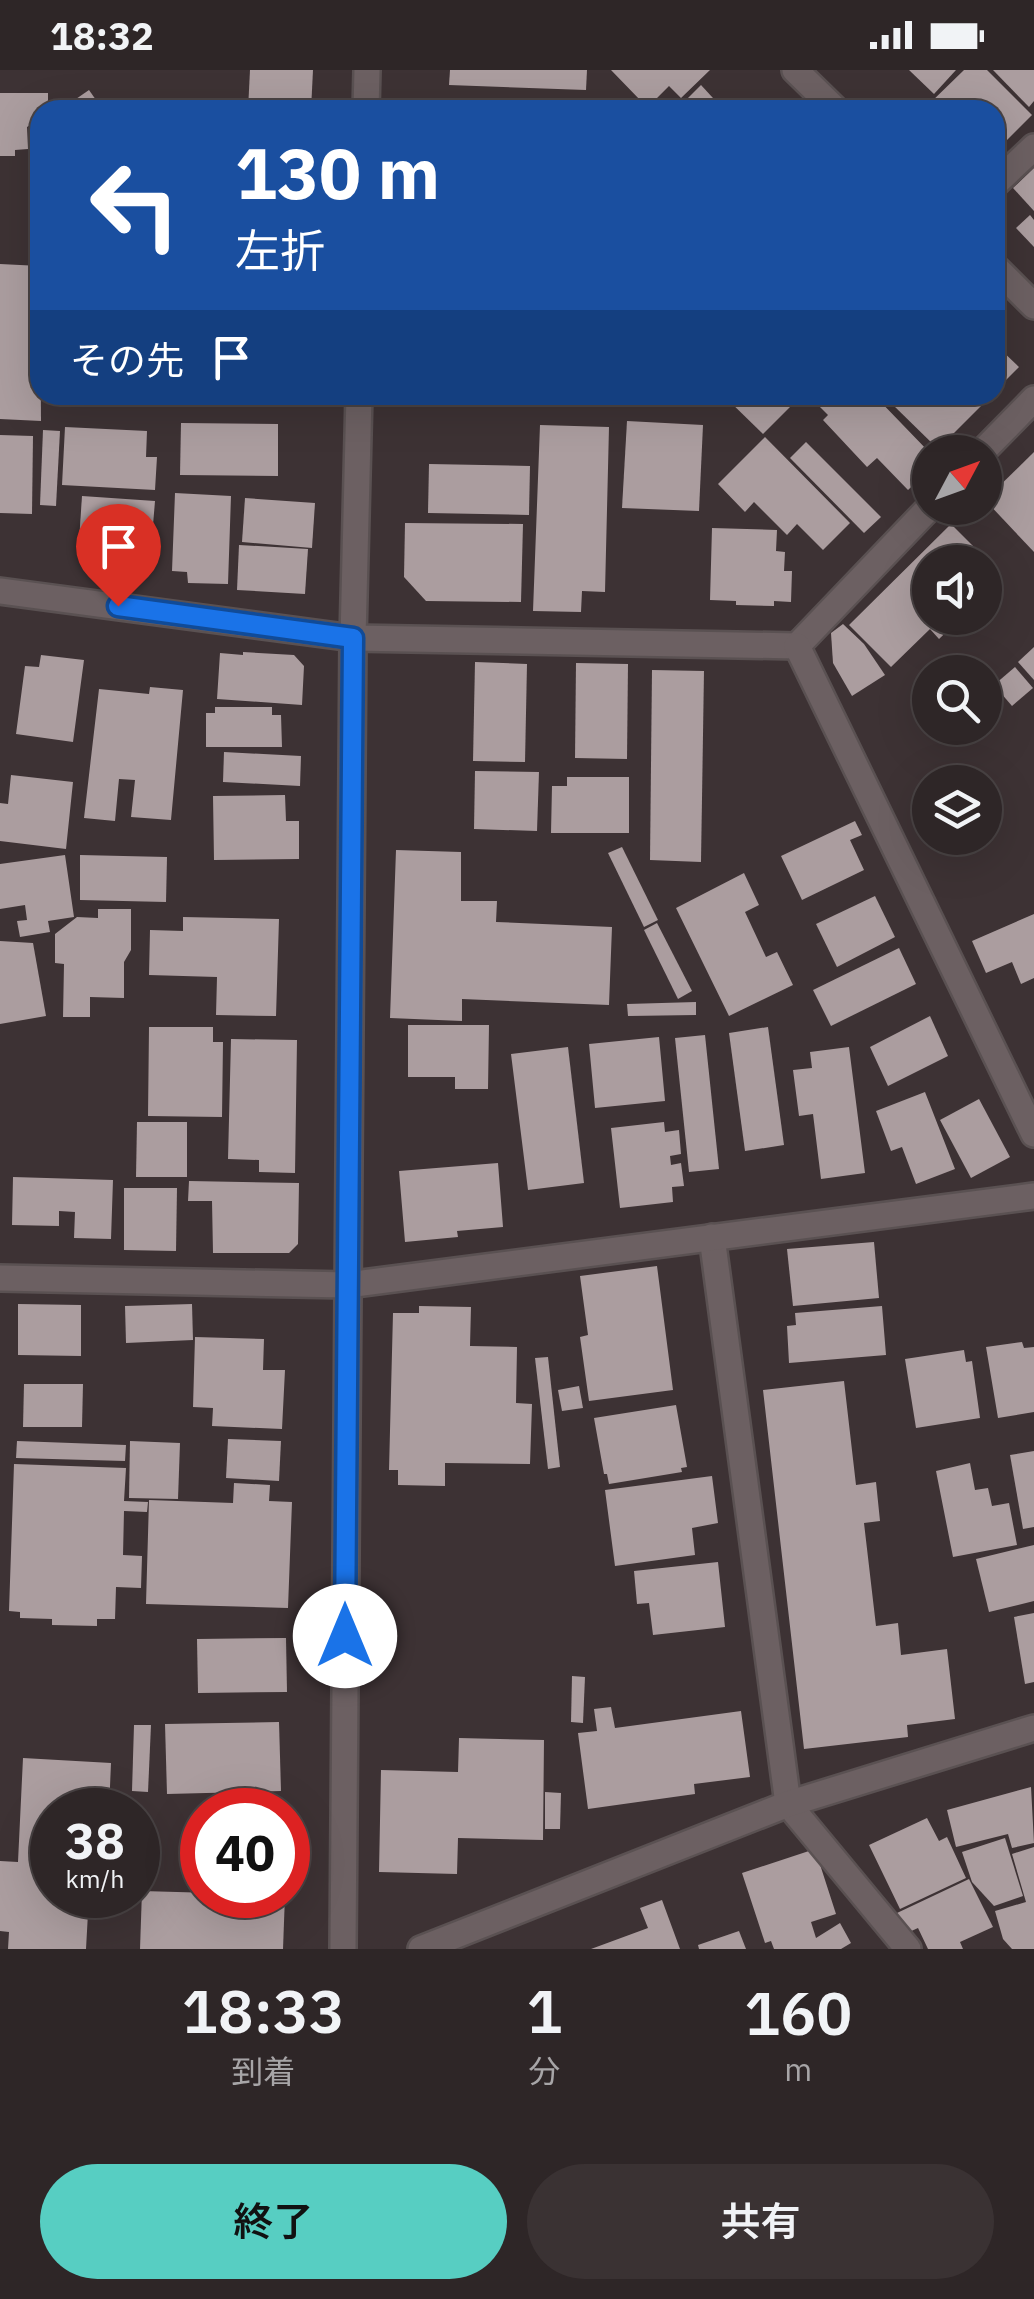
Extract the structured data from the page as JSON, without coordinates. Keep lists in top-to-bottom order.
{
  "north": "top right",
  "page": {
    "status": "18:32",
    "turn": ["130 m", "左折"],
    "then": "その先",
    "speed": "38 km/h",
    "limit": "40",
    "eta": [
      "18:33",
      "到着",
      "1",
      "分",
      "160",
      "m"
    ],
    "buttons": ["終了", "共有"]
  }
}
